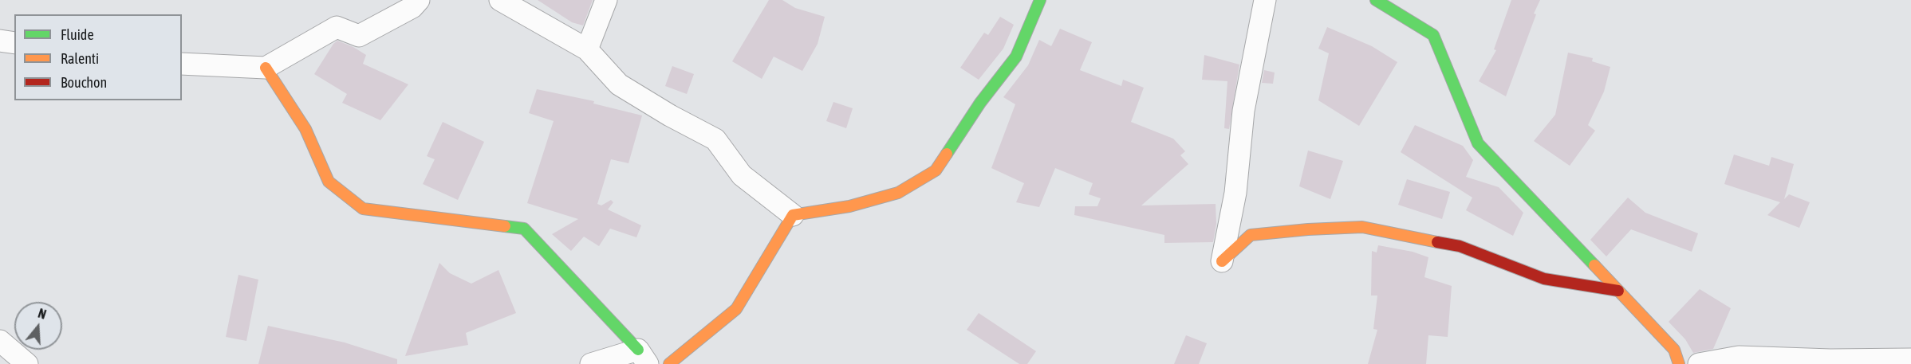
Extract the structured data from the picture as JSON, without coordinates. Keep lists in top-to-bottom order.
{
  "legend": ["Fluide", "Ralenti", "Bouchon"],
  "north": "top"
}
